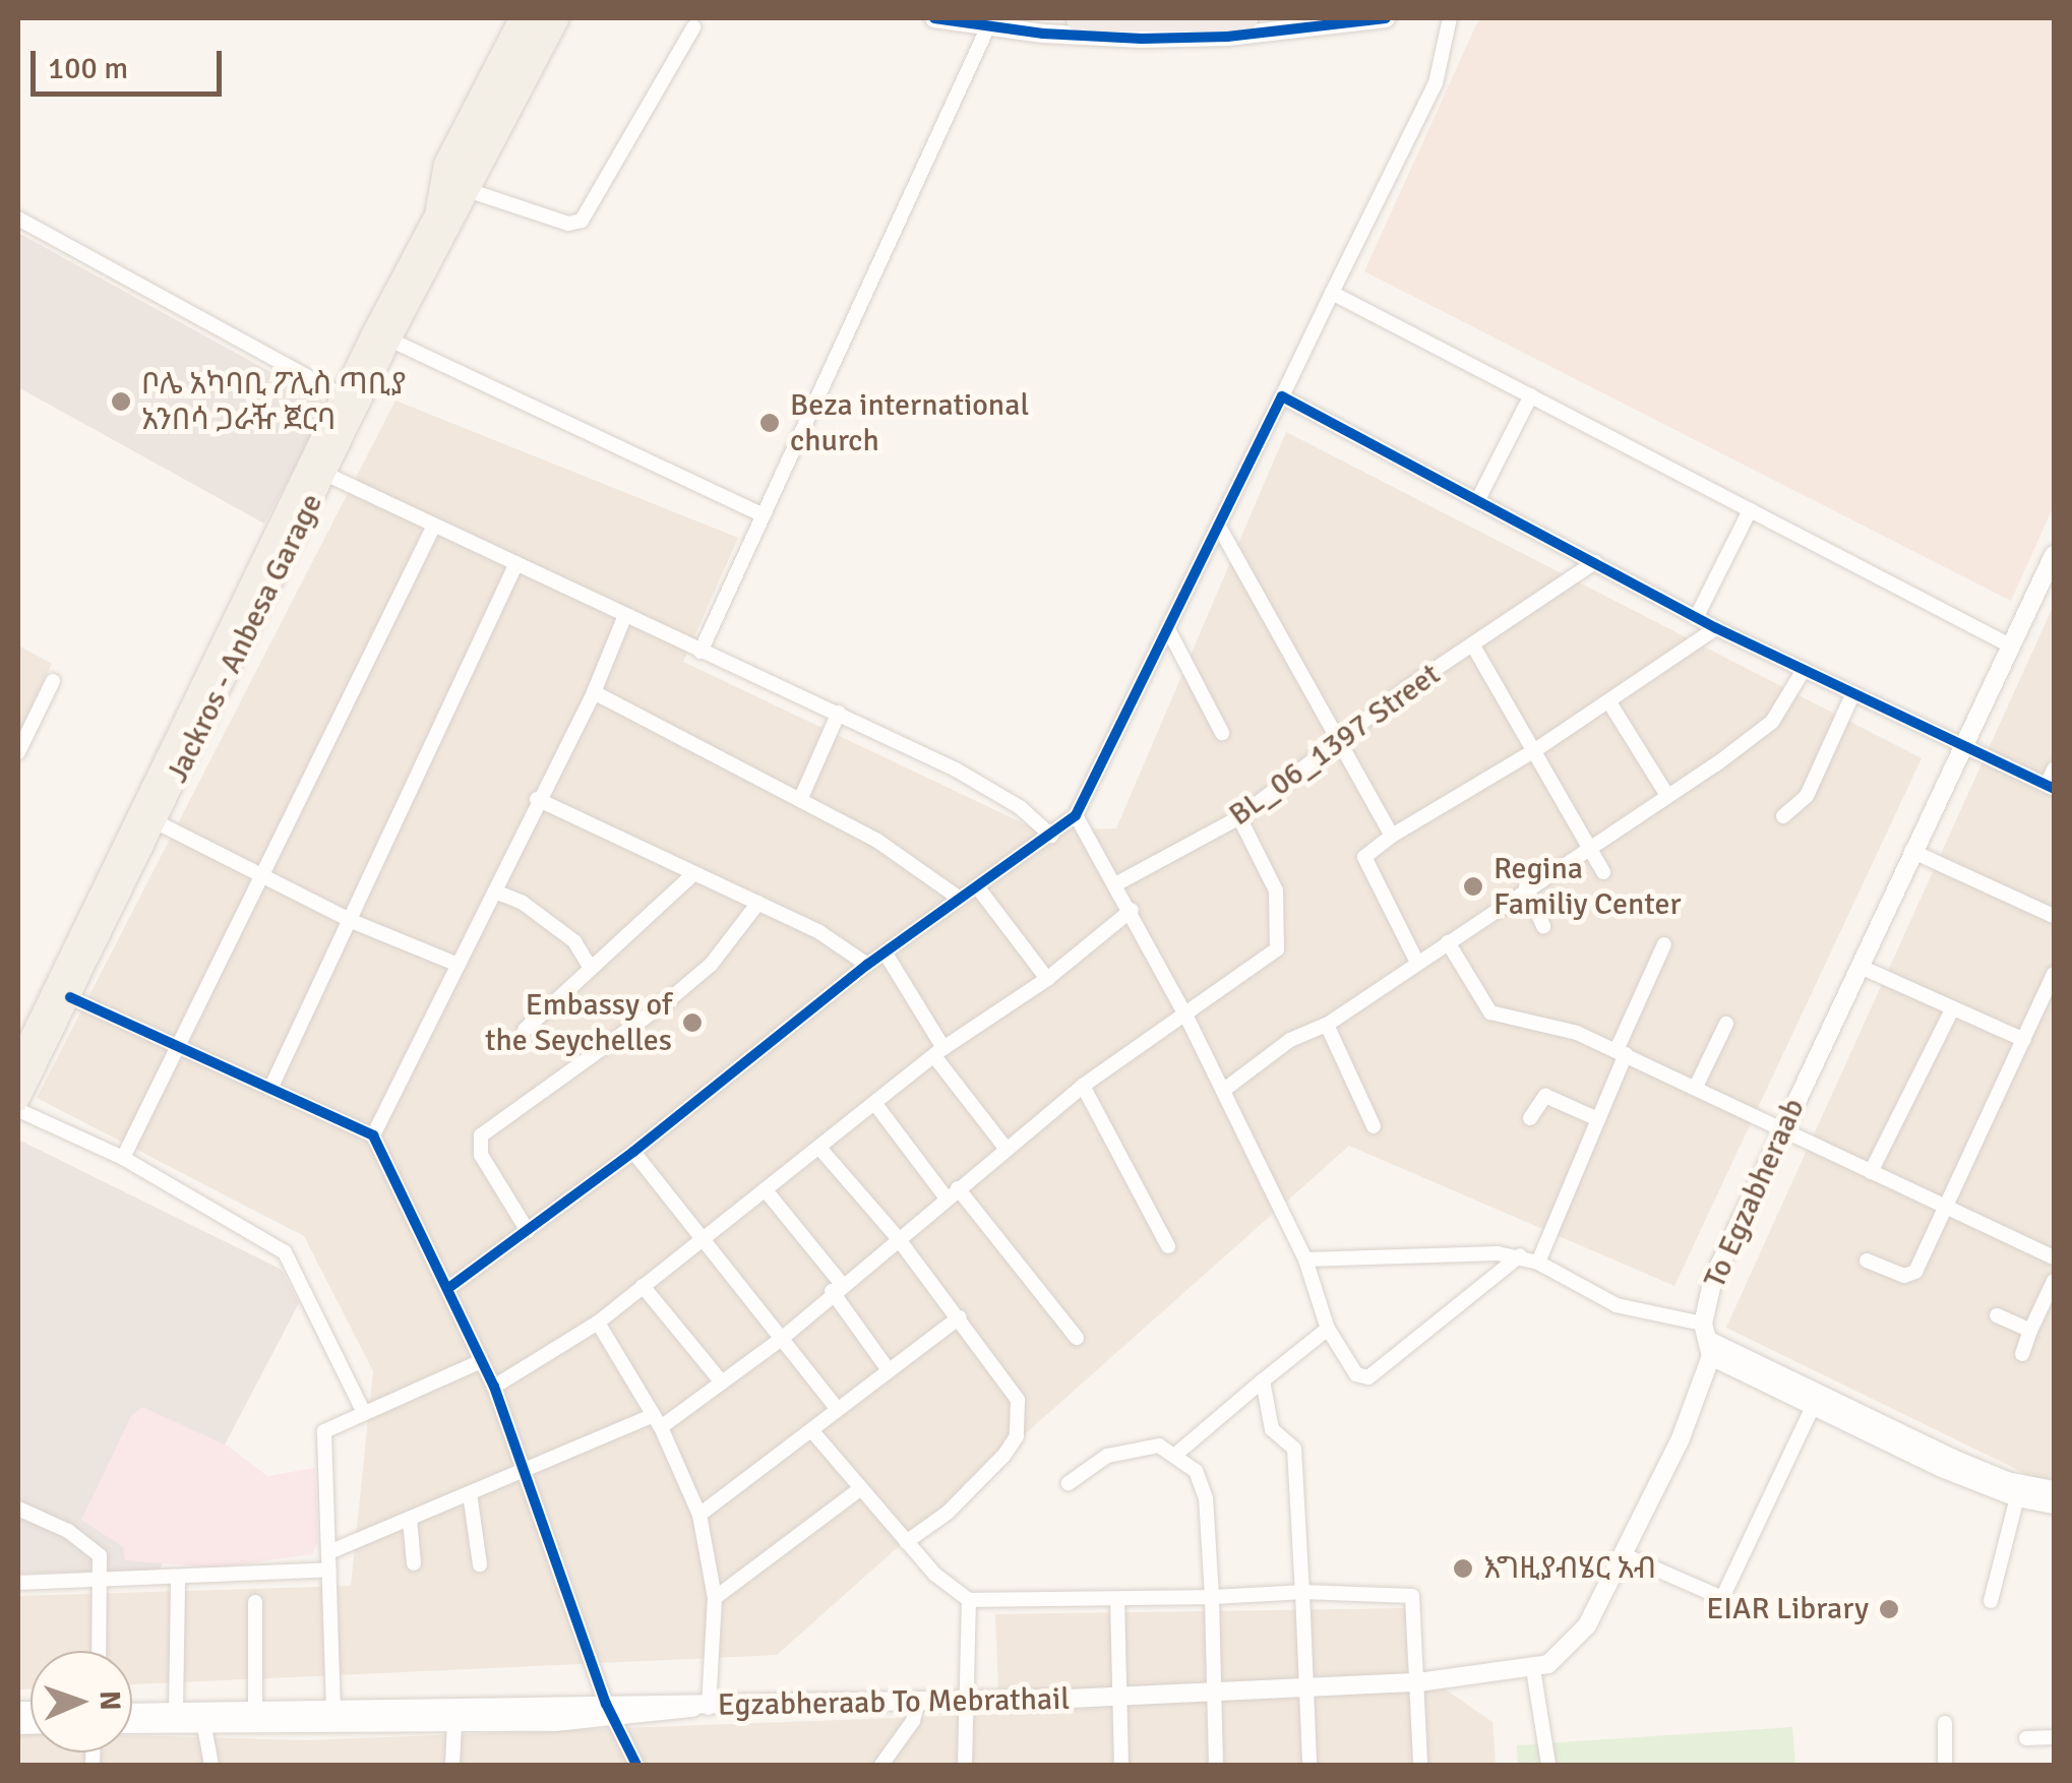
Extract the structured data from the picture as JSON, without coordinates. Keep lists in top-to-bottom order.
{
  "streets": {
    "main road": ["Jackros - Anbesa Garage", "To Egzabheraab", "Egzabheraab To Mebrathail"],
    "street": ["BL_06_1397 Street"]
  },
  "crossings": [
    ["To Egzabheraab", "Egzabheraab To Mebrathail"]
  ],
  "places": [
    "ቦሌ አካባቢ ፖሊስ ጣቢያ አንበሳ ጋራዥ ጀርባ",
    "Beza international church",
    "Regina Familiy Center",
    "Embassy of the Seychelles",
    "እግዚያብሄር አብ",
    "EIAR Library"
  ],
  "scale_bar": "100 m",
  "north": "right"
}
